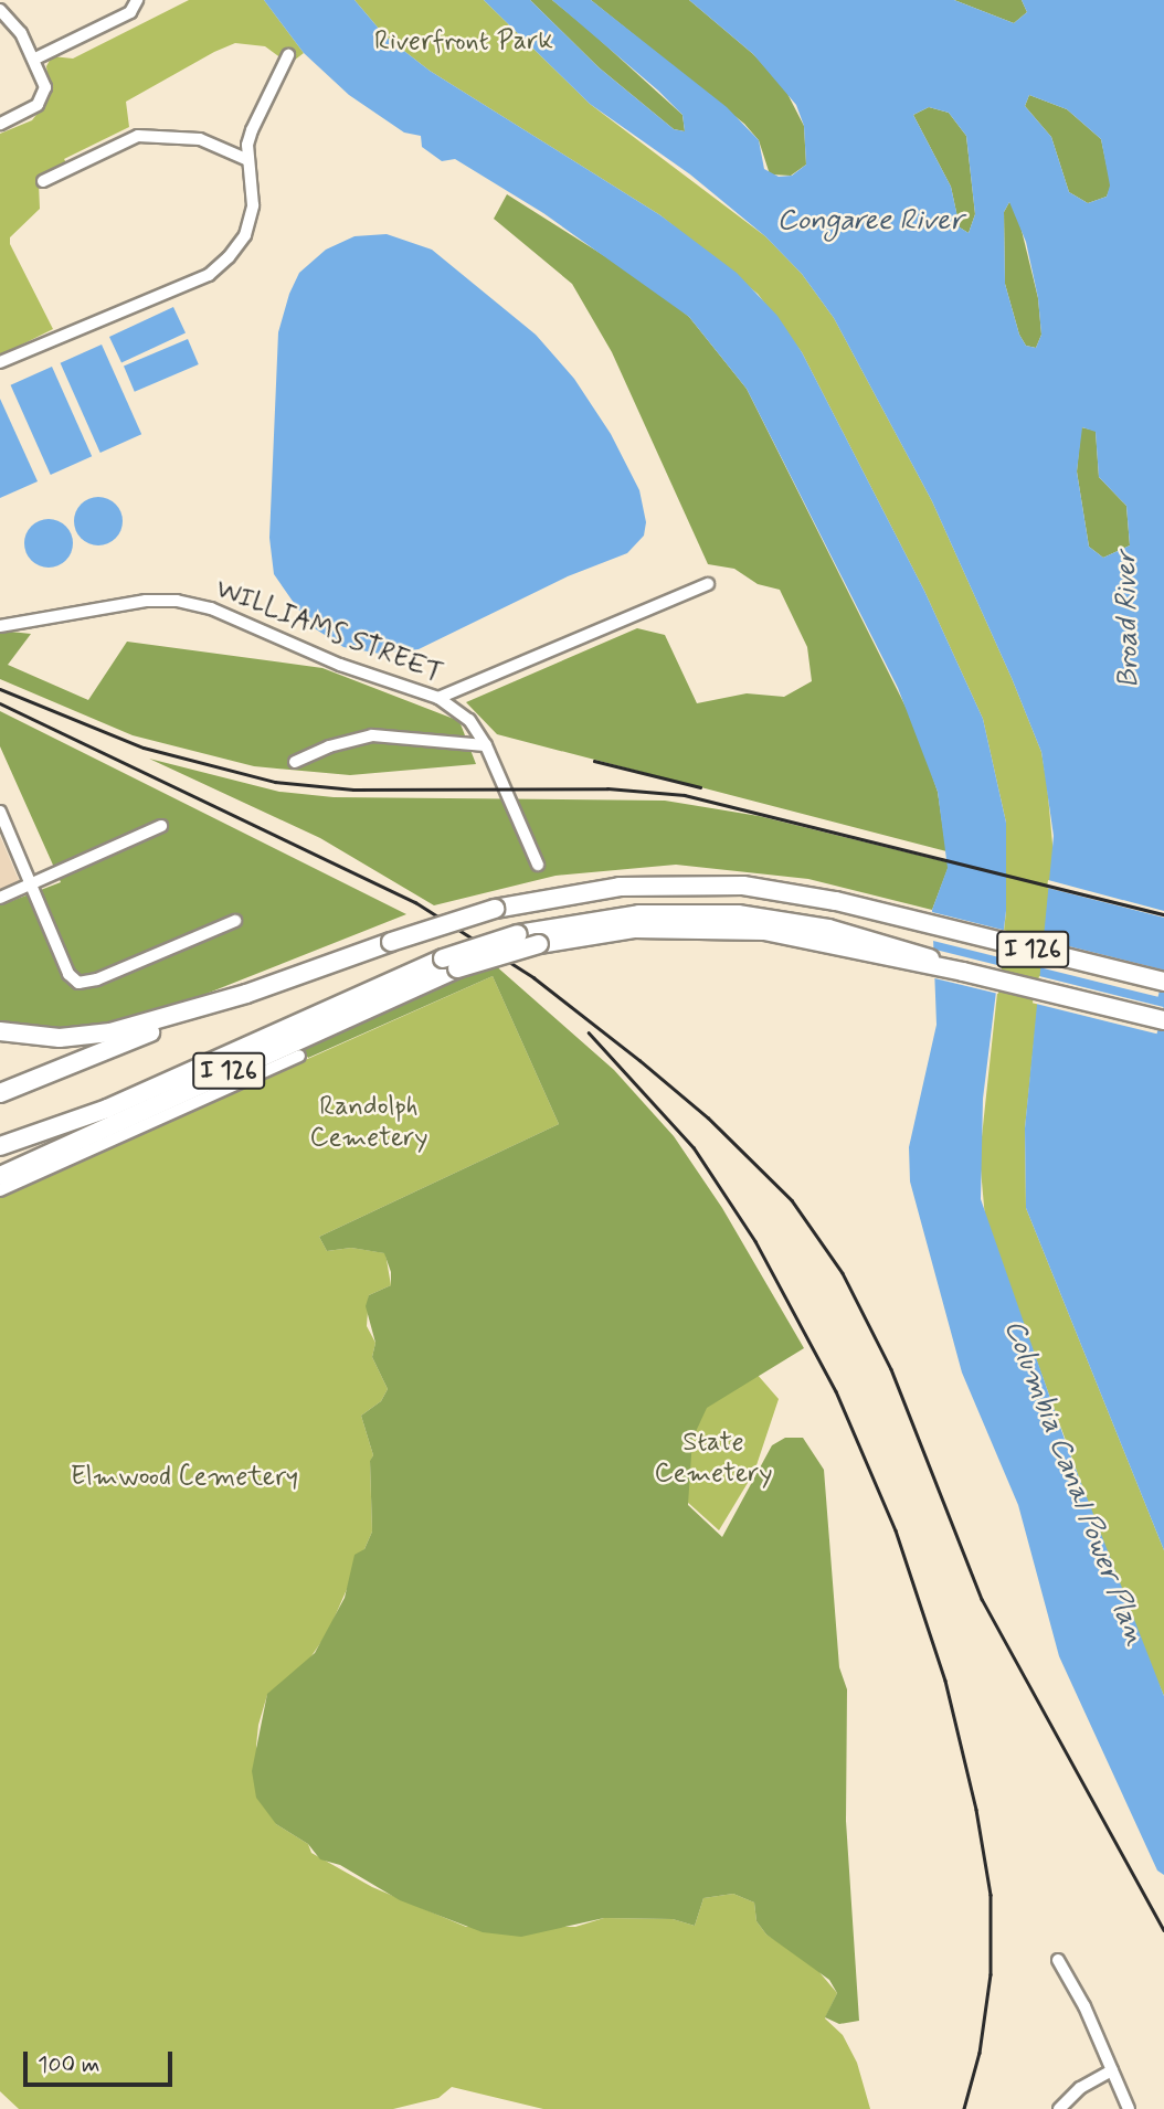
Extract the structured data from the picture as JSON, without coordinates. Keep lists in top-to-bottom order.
{
  "streets": {
    "highway": ["I 126"],
    "street": ["WILLIAMS STREET"]
  },
  "water": ["Congaree River", "Broad River", "Columbia Canal Power Plan"],
  "parks": [
    "Riverfront Park",
    "Randolph Cemetery",
    "State Cemetery",
    "Elmwood Cemetery"
  ],
  "scale_bar": "100 m"
}
